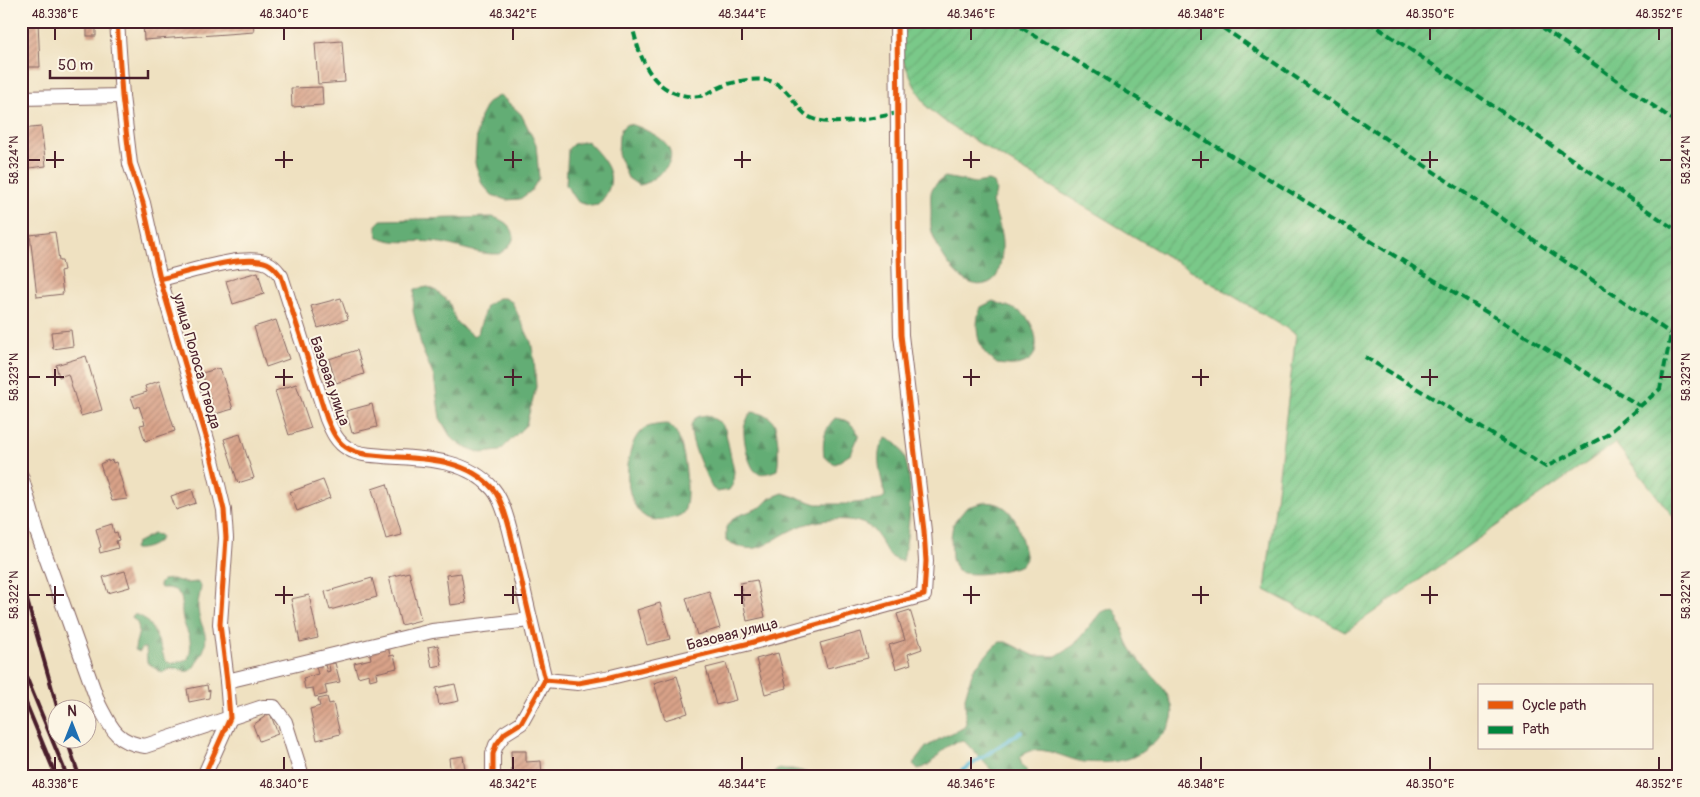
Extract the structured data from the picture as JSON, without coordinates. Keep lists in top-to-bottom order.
{
  "streets": {
    "street": ["улица Полоса Отвода", "Базовая улица"]
  },
  "crossings": [
    ["улица Полоса Отвода", "Базовая улица"]
  ],
  "legend": ["Cycle path", "Path"],
  "scale_bar": "50 m",
  "north": "top",
  "coordinates": [
    "48.338°E",
    "48.340°E",
    "48.342°E",
    "48.344°E",
    "48.346°E",
    "48.348°E",
    "48.350°E",
    "48.352°E",
    "58.324°N",
    "58.323°N",
    "58.322°N"
  ]
}
